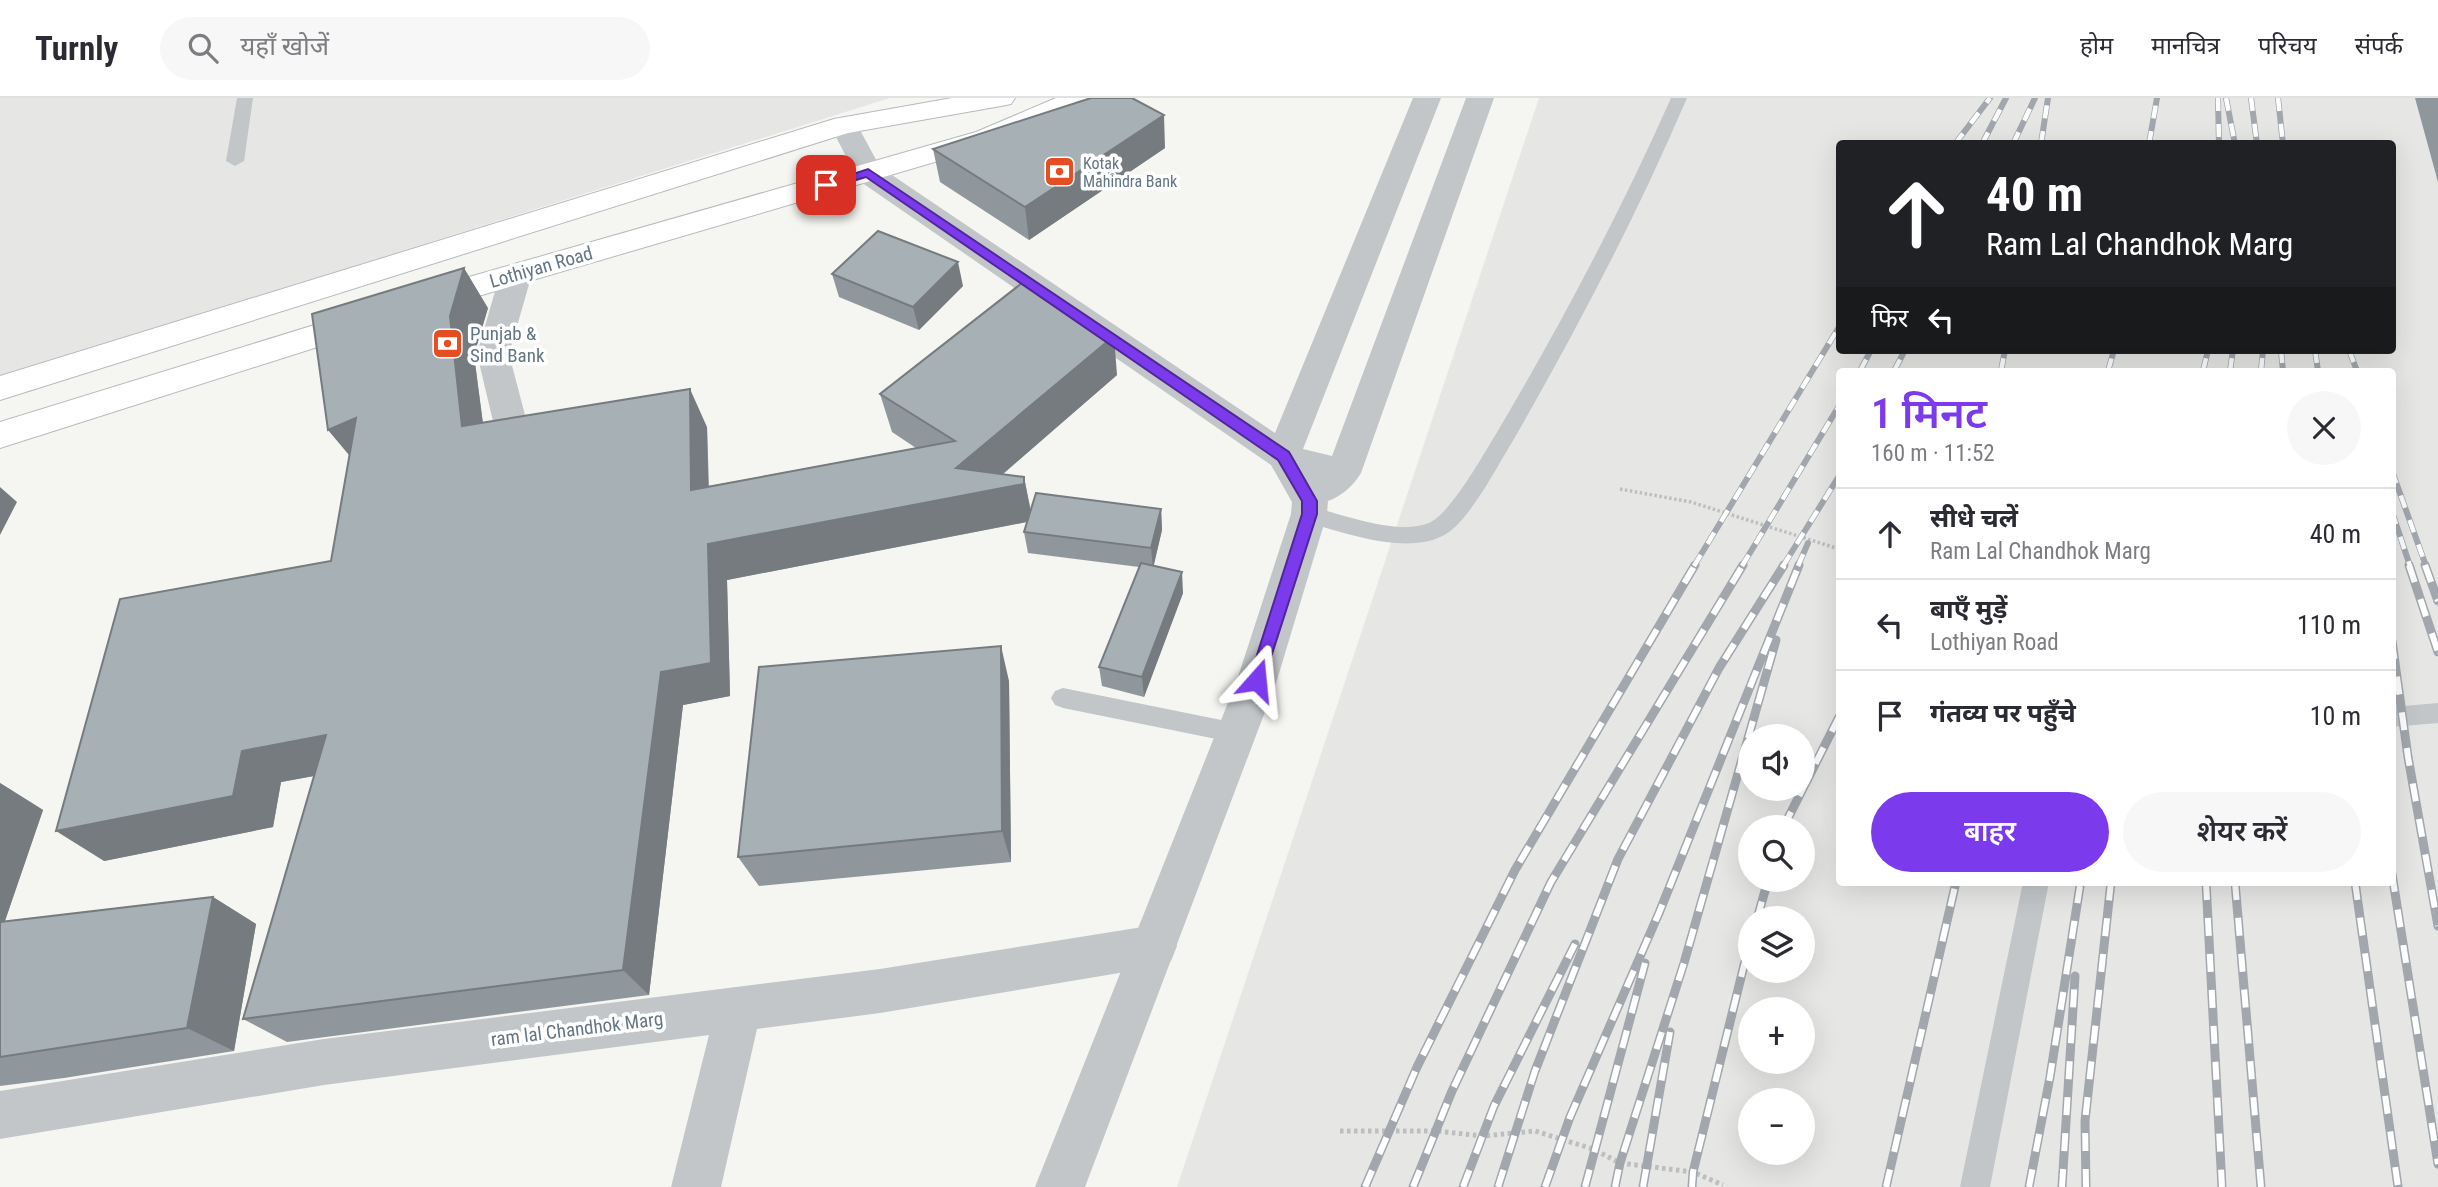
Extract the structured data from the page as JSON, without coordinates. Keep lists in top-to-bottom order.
{
  "streets": {
    "main road": ["Lothiyan Road"],
    "street": ["ram lal Chandhok Marg"]
  },
  "places": {
    "bank": ["Kotak Mahindra Bank", "Punjab & Sind Bank"]
  },
  "page": {
    "header": "Turnly",
    "search": "यहाँ खोजें",
    "nav": [
      "होम",
      "मानचित्र",
      "परिचय",
      "संपर्क"
    ],
    "turn": ["40 m", "Ram Lal Chandhok Marg"],
    "then": "फिर",
    "heading": ["1 मिनट", "160 m · 11:52"],
    "list": [
      {
        "name": "सीधे चलें",
        "note": "Ram Lal Chandhok Marg",
        "value": "40 m"
      },
      {
        "name": "बाएँ मुड़ें",
        "note": "Lothiyan Road",
        "value": "110 m"
      },
      {
        "name": "गंतव्य पर पहुँचे",
        "value": "10 m"
      }
    ],
    "map_buttons": ["+", "−"],
    "buttons": ["बाहर", "शेयर करें"]
  }
}
